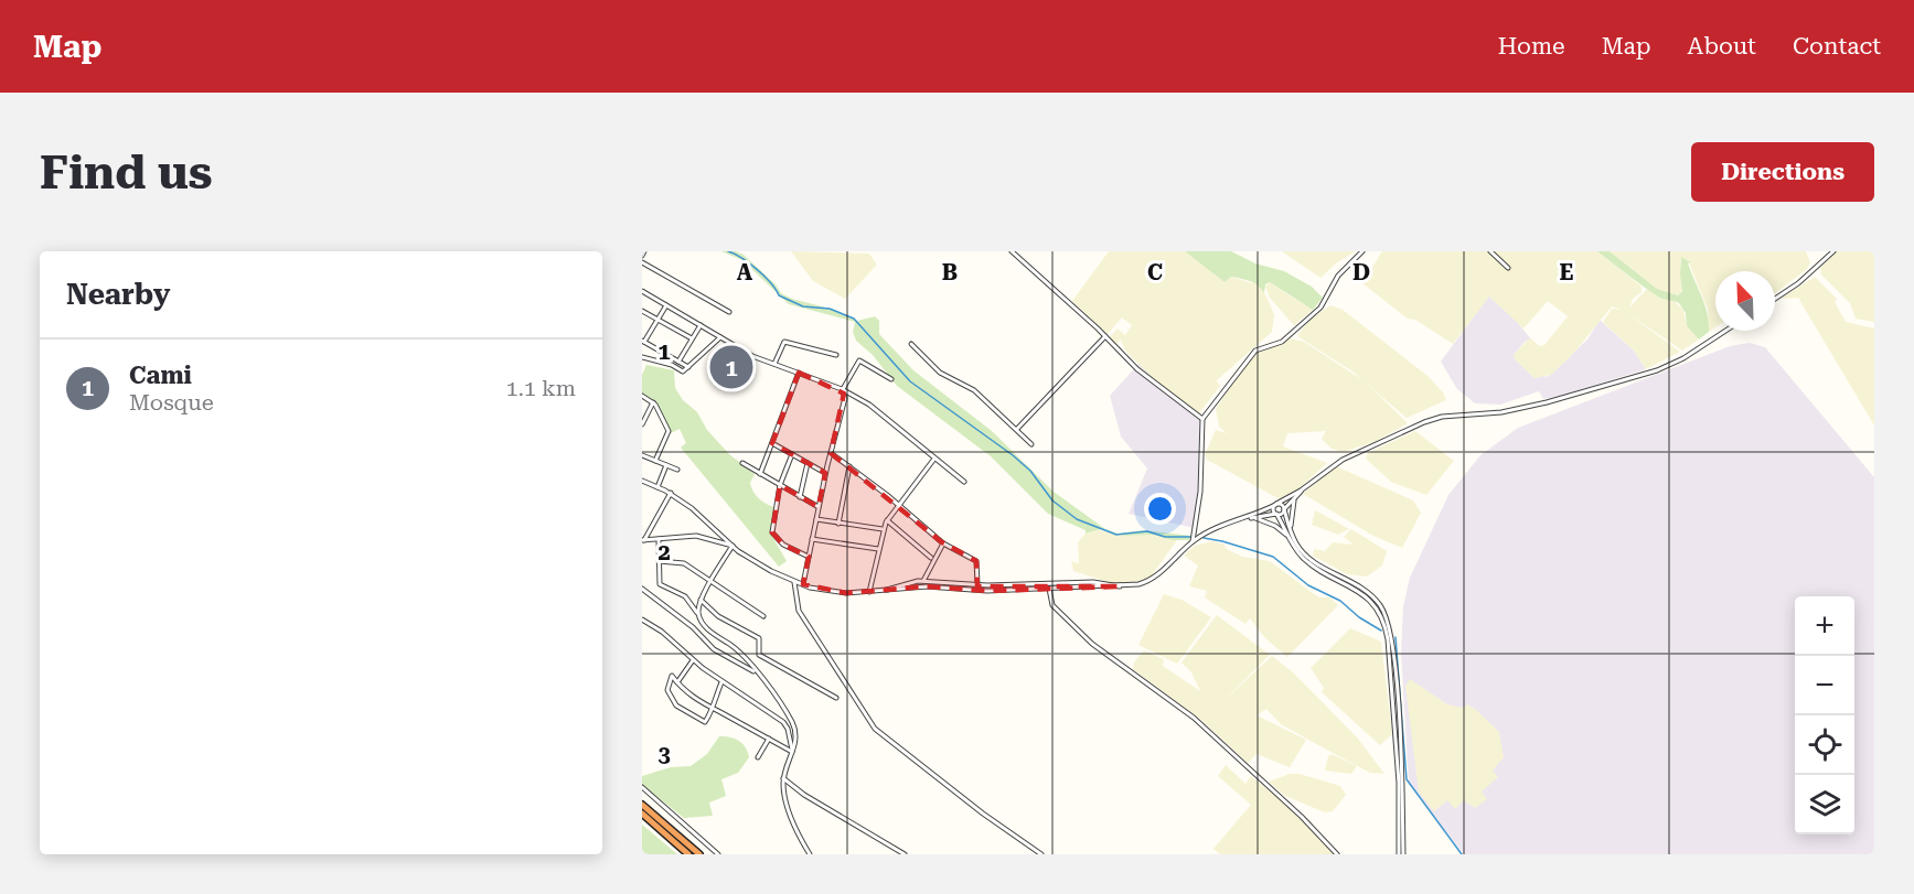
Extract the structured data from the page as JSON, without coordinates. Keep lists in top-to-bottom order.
{
  "north": "top left",
  "page": {
    "header": "Map",
    "nav": [
      "Home",
      "Map",
      "About",
      "Contact"
    ],
    "buttons": "Directions",
    "title": "Find us",
    "heading": "Nearby",
    "list": [
      {
        "mark": "1",
        "name": "Cami",
        "note": "Mosque",
        "value": "1.1 km"
      }
    ],
    "pins": "1",
    "map_buttons": ["+", "−"]
  },
  "grid": {
    "columns": [
      "A",
      "B",
      "C",
      "D",
      "E"
    ],
    "rows": ["1", "2", "3"]
  }
}
